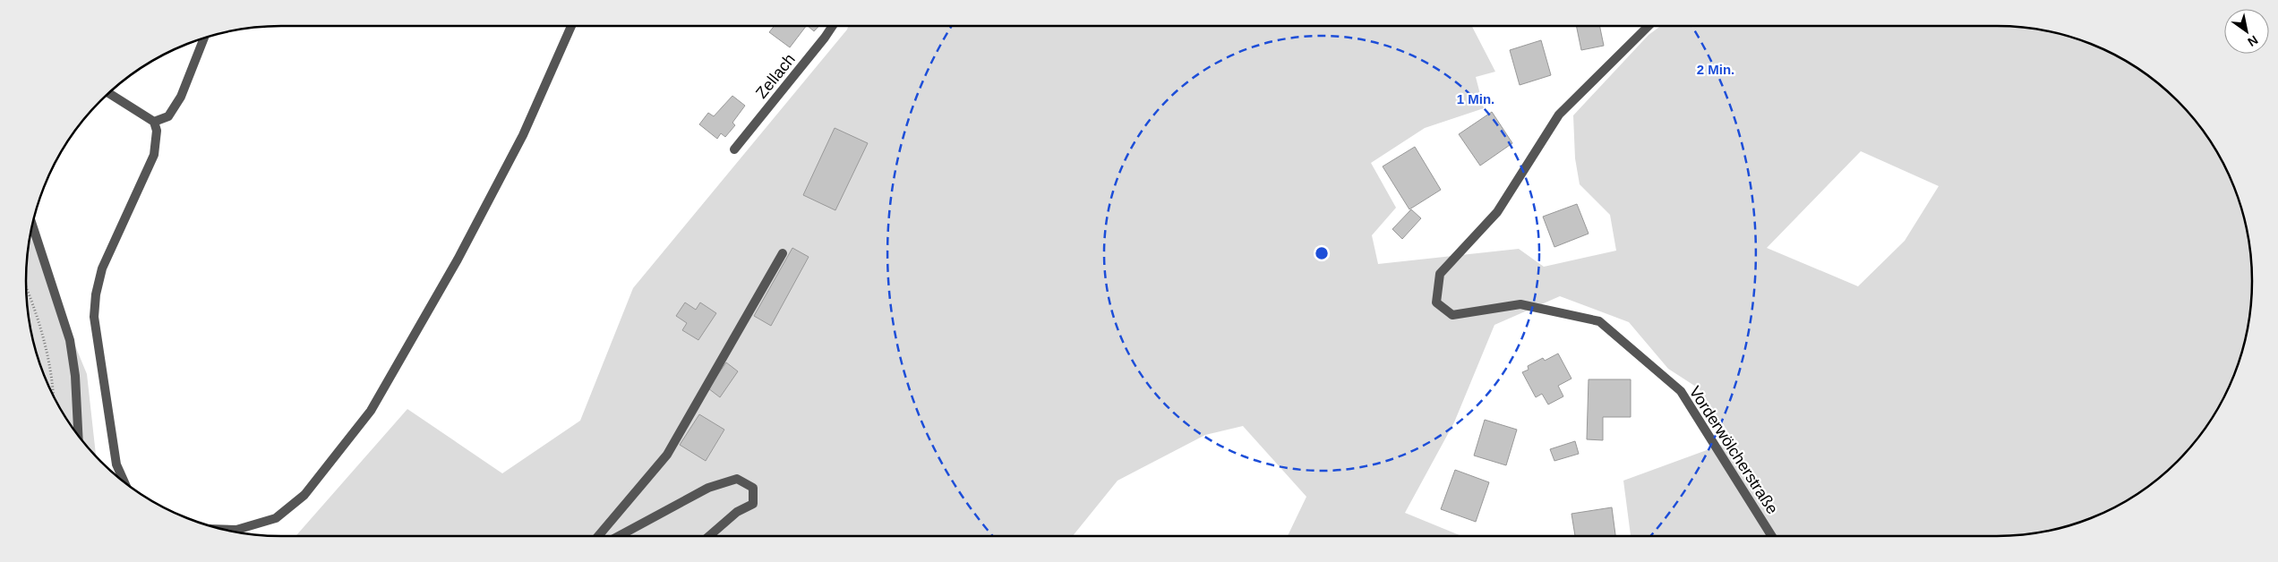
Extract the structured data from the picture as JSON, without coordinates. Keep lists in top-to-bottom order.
{
  "streets": {
    "street": ["Zellach", "Vorderwölcherstraße"]
  },
  "north": "bottom right",
  "rings": ["2 Min.", "1 Min."]
}
